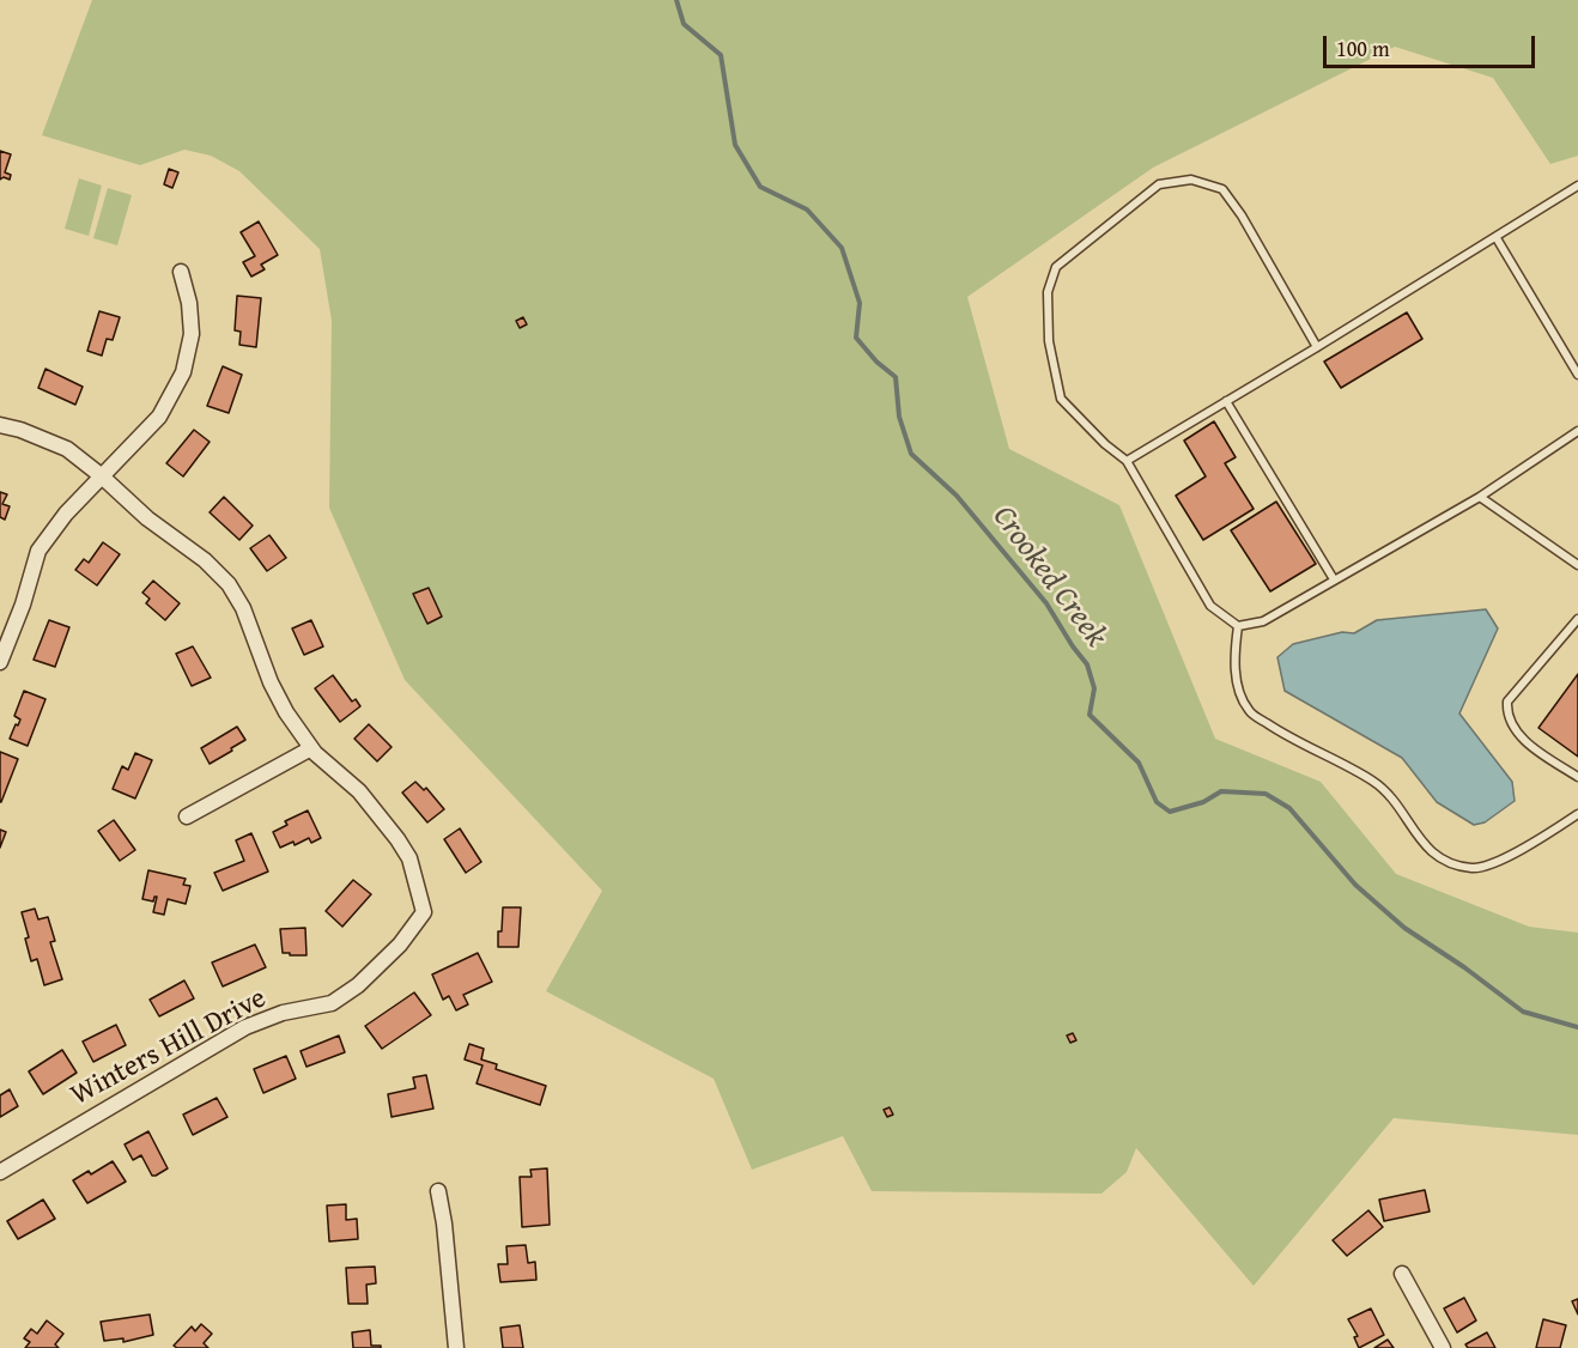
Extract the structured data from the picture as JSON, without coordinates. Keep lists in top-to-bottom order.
{
  "streets": {
    "street": ["Winters Hill Drive"]
  },
  "water": ["Crooked Creek"],
  "scale_bar": "100 m"
}
